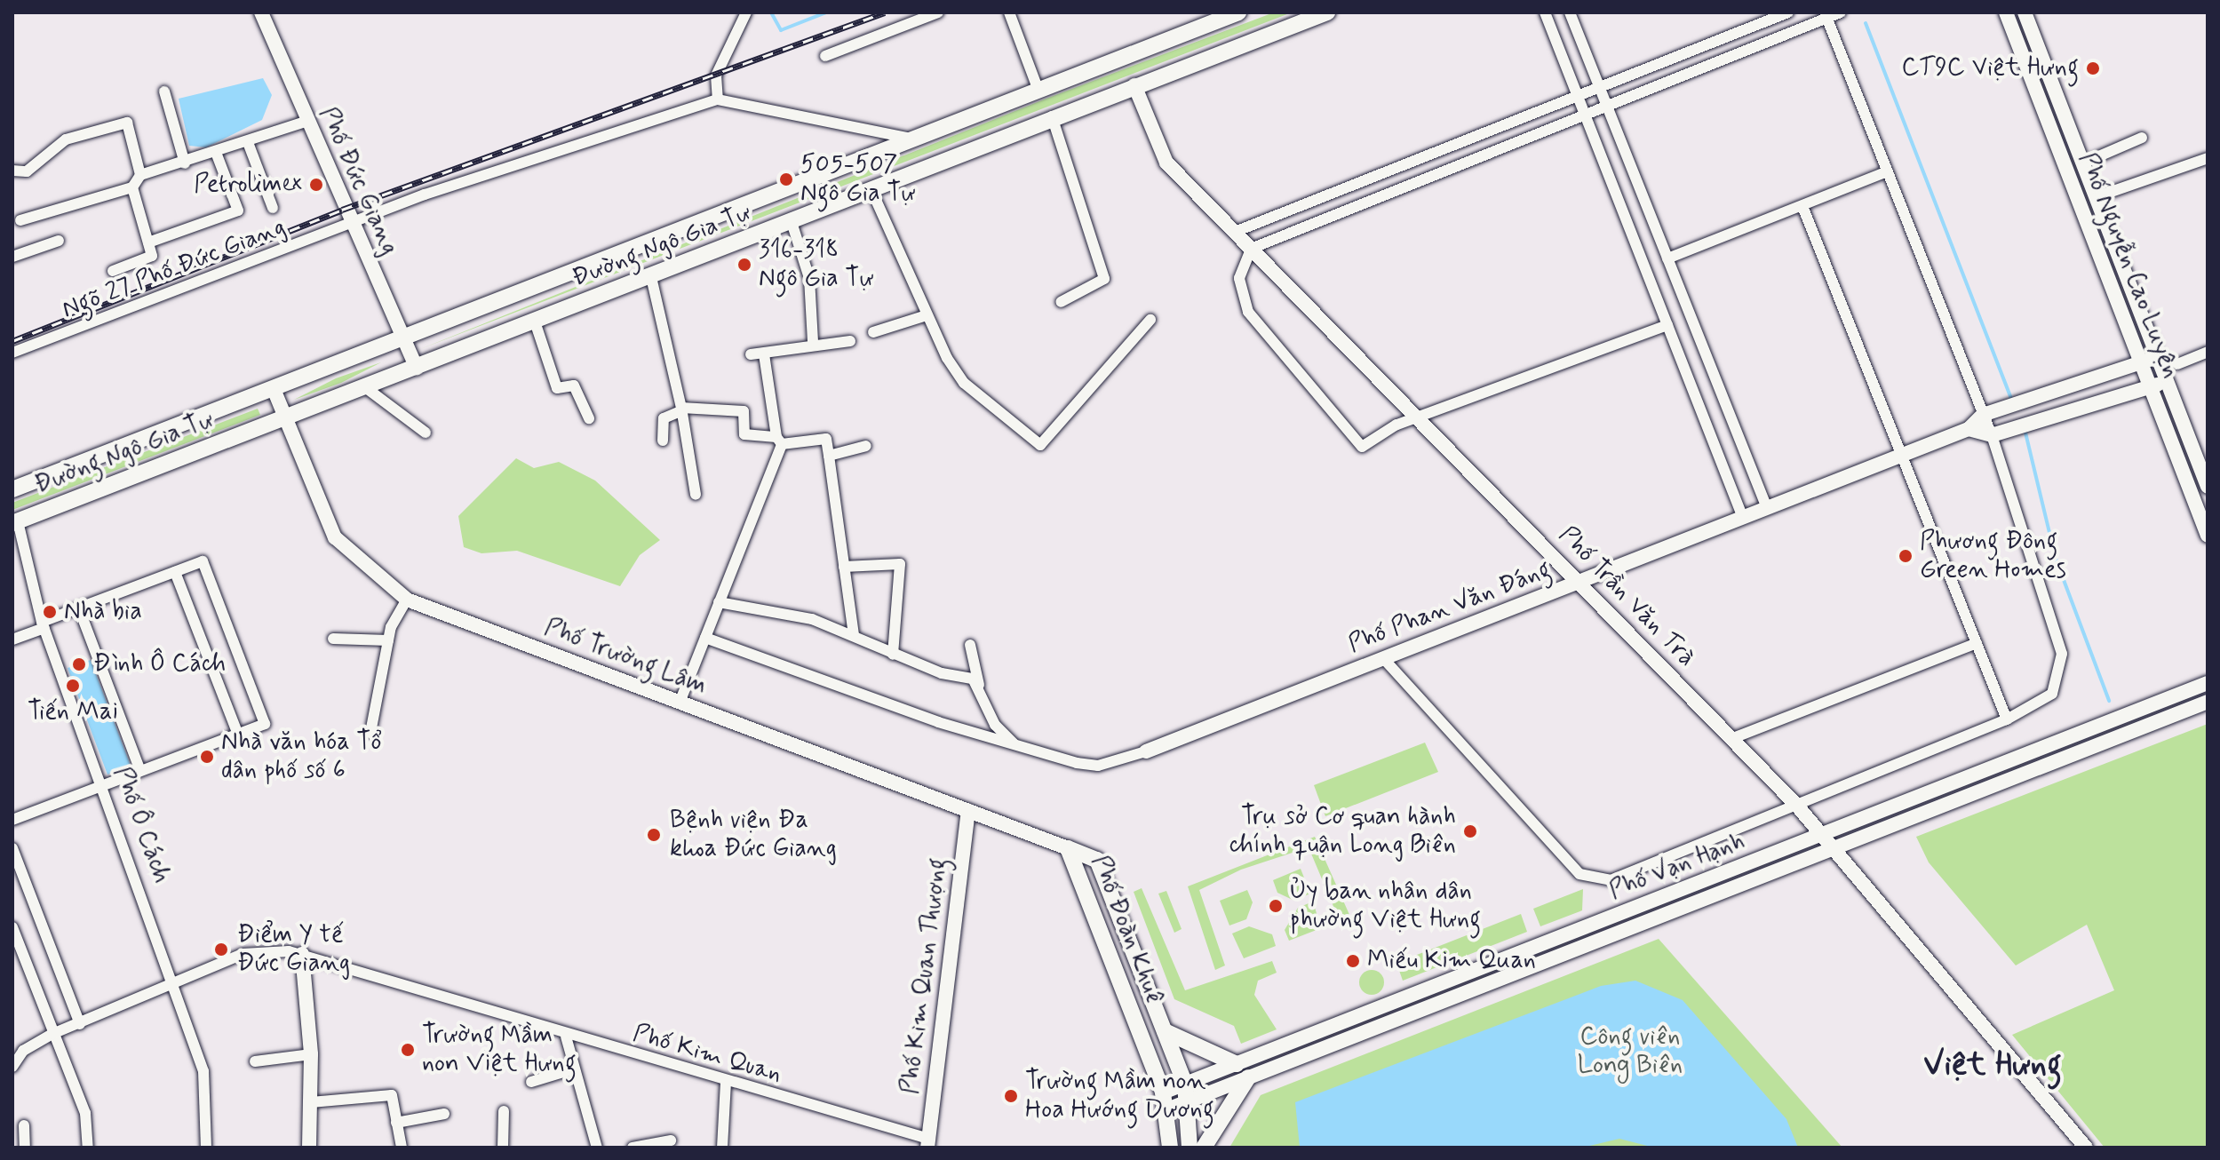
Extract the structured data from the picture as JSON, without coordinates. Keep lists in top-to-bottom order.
{
  "streets": {
    "main road": ["Đường Ngô Gia Tự", "Phố Đoàn Khuê"],
    "street": [
      "Phố Đức Giang",
      "Phố Nguyễn Cao Luyện",
      "Ngõ 27 Phố Đức Giang",
      "Phố Trần Văn Trà",
      "Phố Phan Văn Đáng",
      "Phố Trường Lâm",
      "Phố Ô Cách",
      "Phố Vạn Hạnh",
      "Phố Kim Quan Thượng",
      "Phố Kim Quan"
    ]
  },
  "crossings": [
    ["Phố Đức Giang", "Đường Ngô Gia Tự"],
    ["Phố Đức Giang", "Ngõ 27 Phố Đức Giang"],
    ["Đường Ngô Gia Tự", "Phố Trần Văn Trà"],
    ["Đường Ngô Gia Tự", "Phố Trường Lâm"],
    ["Đường Ngô Gia Tự", "Phố Ô Cách"],
    ["Phố Nguyễn Cao Luyện", "Phố Phan Văn Đáng"],
    ["Phố Trần Văn Trà", "Phố Phan Văn Đáng"],
    ["Phố Trần Văn Trà", "Phố Vạn Hạnh"],
    ["Phố Trường Lâm", "Phố Đoàn Khuê"],
    ["Phố Trường Lâm", "Phố Kim Quan Thượng"],
    ["Phố Ô Cách", "Phố Kim Quan"],
    ["Phố Vạn Hạnh", "Phố Đoàn Khuê"],
    ["Phố Kim Quan Thượng", "Phố Kim Quan"]
  ],
  "districts": ["Việt Hưng"],
  "parks": ["Công viên Long Biên"],
  "places": [
    "CT9C Việt Hưng",
    "505-507 Ngô Gia Tự",
    "Petrolimex",
    "316-318 Ngô Gia Tự",
    "Phương Đông Green Homes",
    "Nhà bia",
    "Đình Ô Cách",
    "Tiến Mai",
    "Nhà văn hóa Tổ dân phố số 6",
    "Trụ sở Cơ quan hành chính quận Long Biên",
    "Bệnh viện Đa khoa Đức Giang",
    "Ủy ban nhân dân phường Việt Hưng",
    "Điểm Y tế Đức Giang",
    "Miếu Kim Quan",
    "Trường Mầm non Việt Hưng",
    "Trường Mầm non Hoa Hướng Dương"
  ]
}
